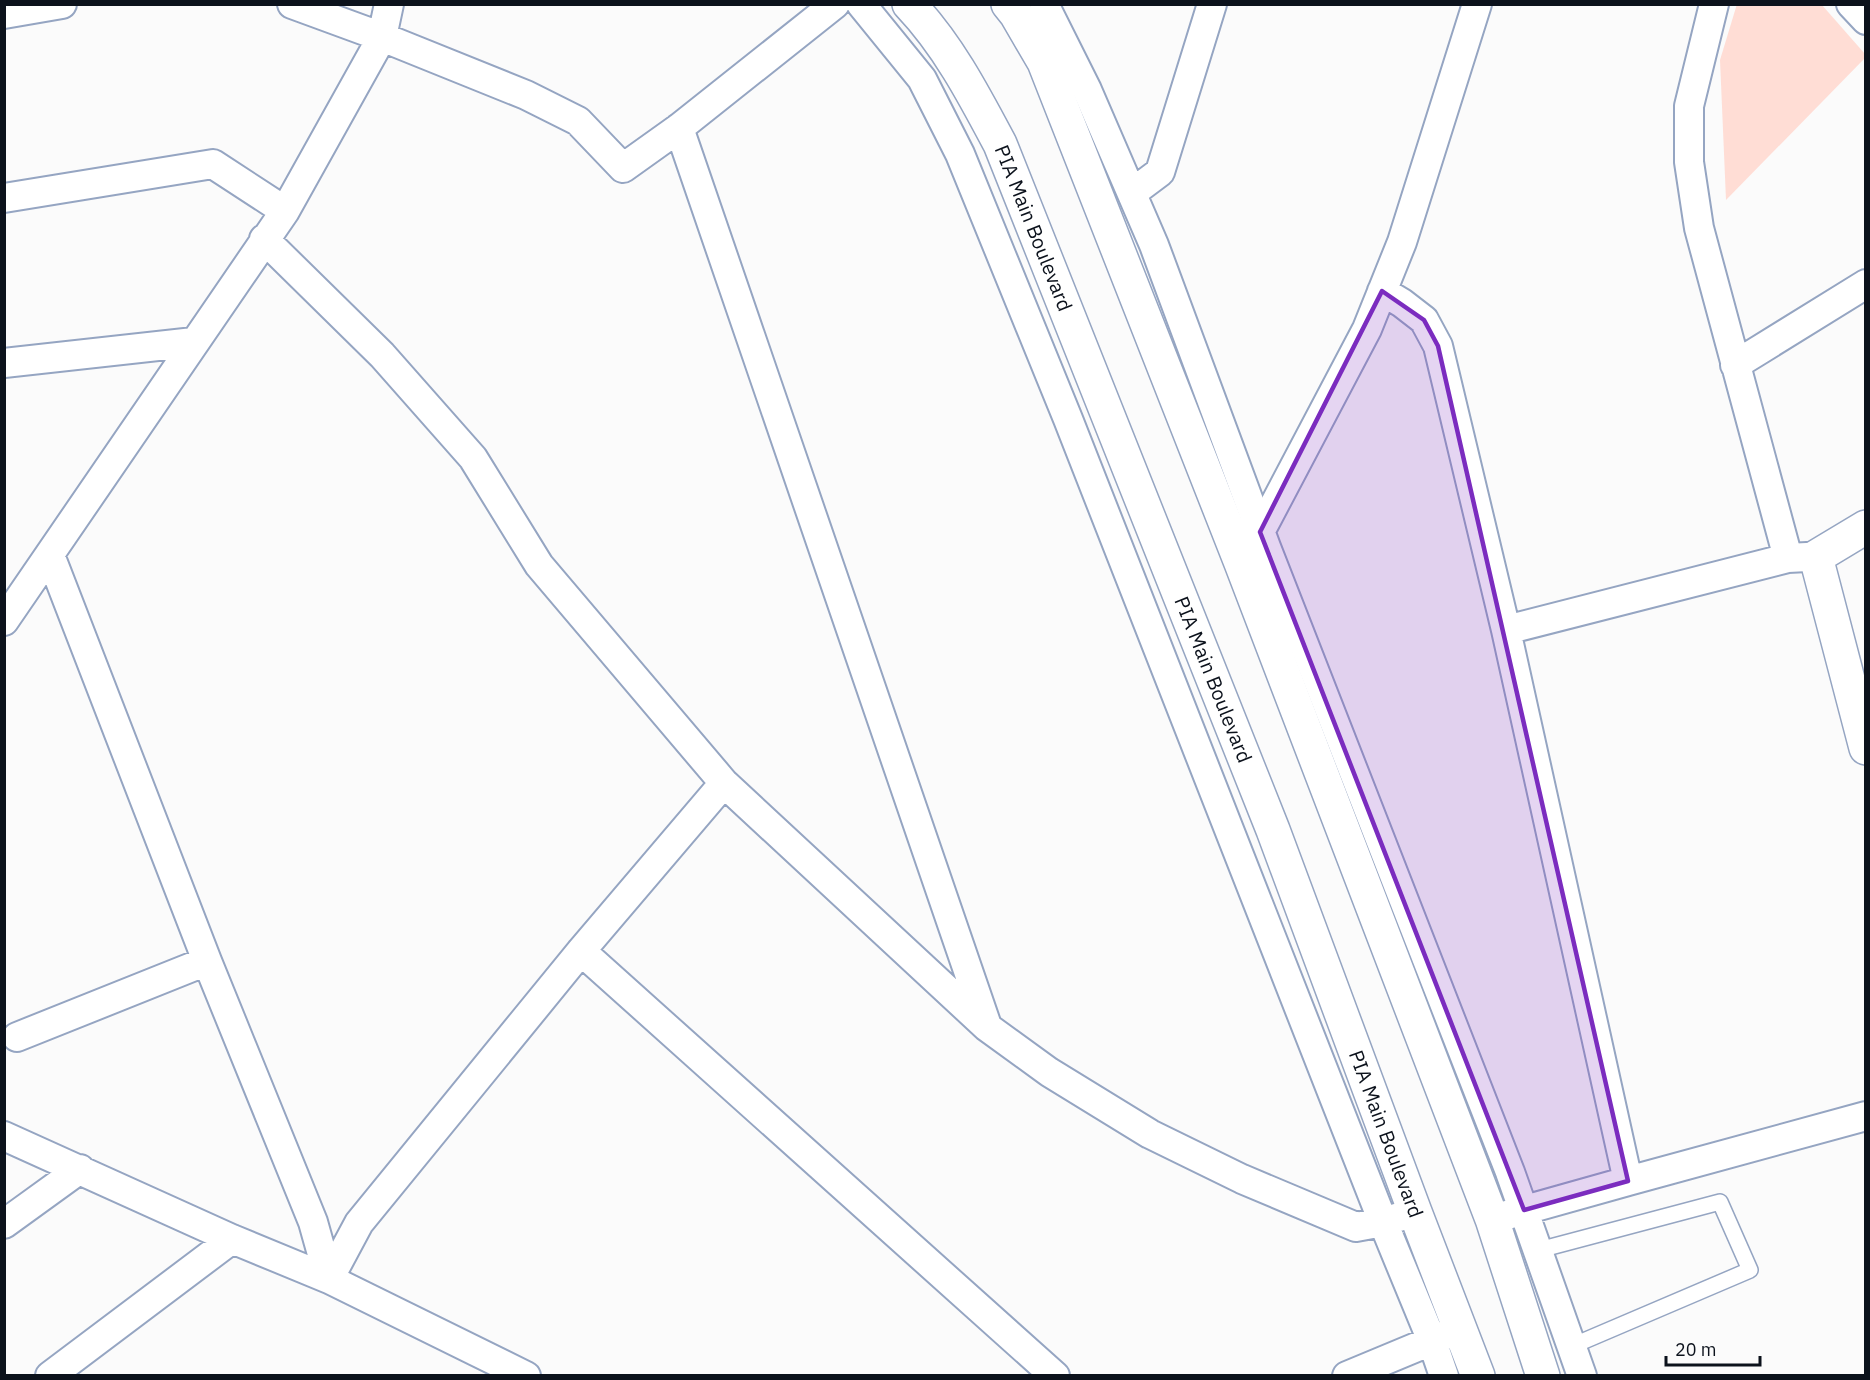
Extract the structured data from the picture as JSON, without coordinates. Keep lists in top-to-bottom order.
{
  "streets": {
    "main road": ["PIA Main Boulevard"]
  },
  "scale_bar": "20 m"
}
